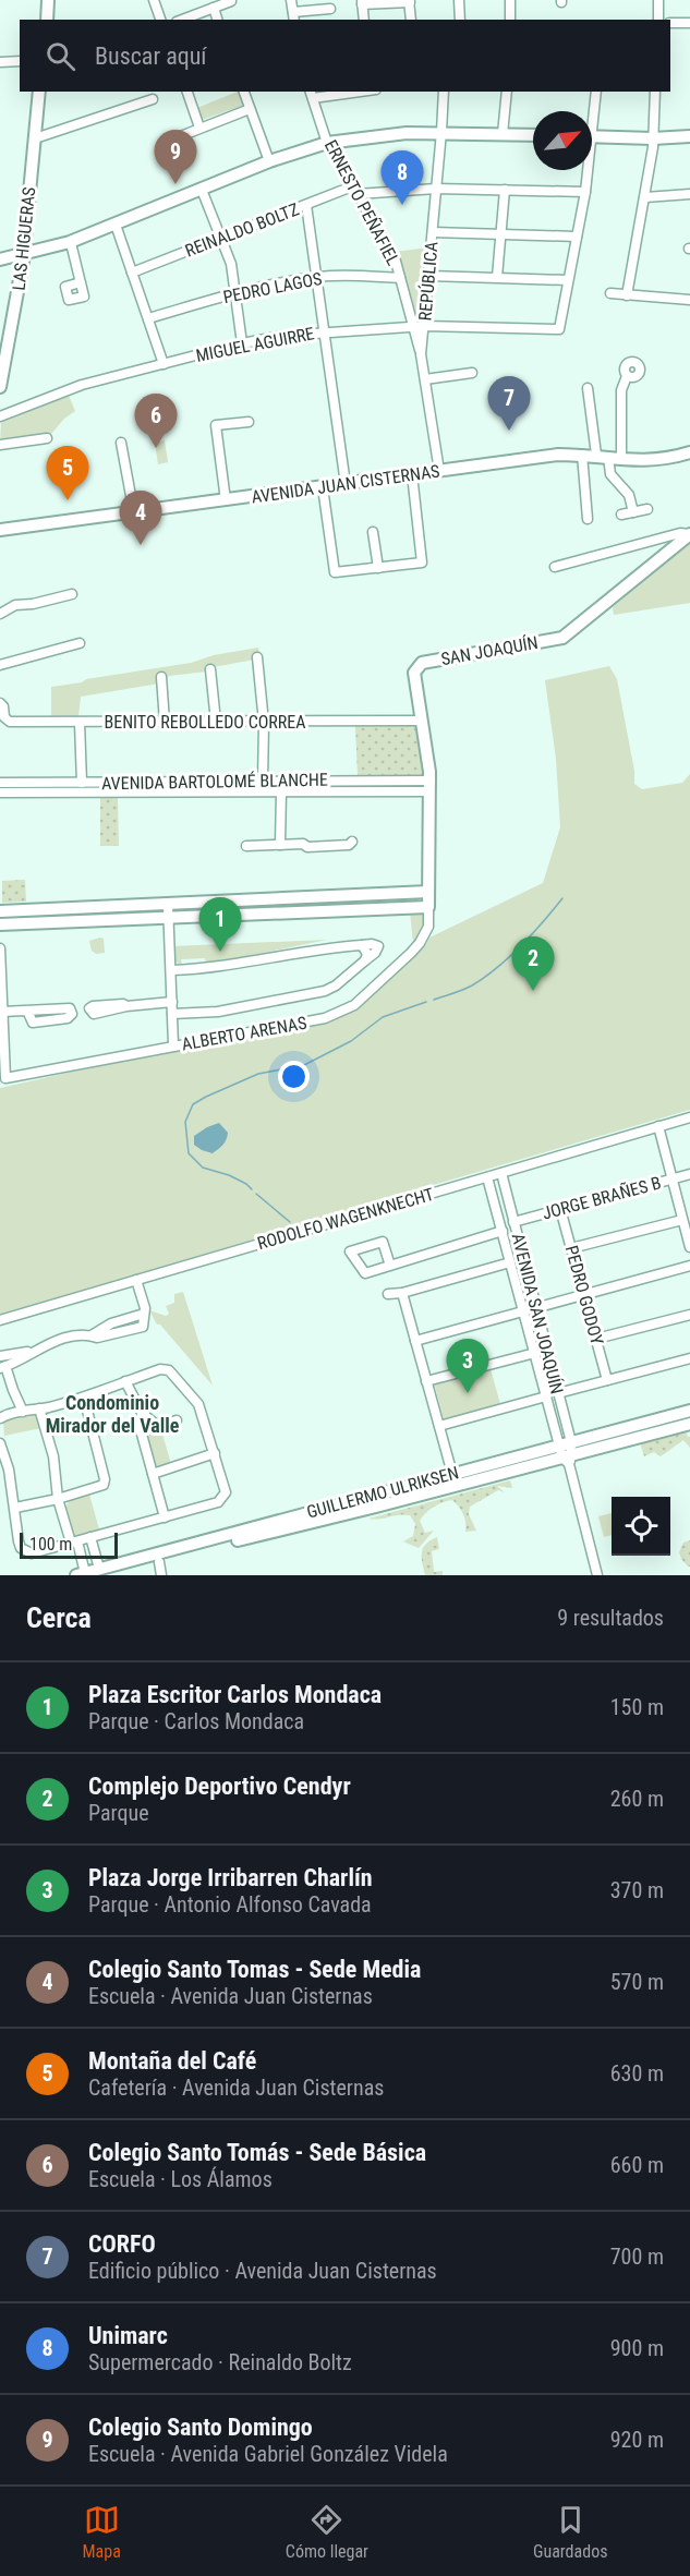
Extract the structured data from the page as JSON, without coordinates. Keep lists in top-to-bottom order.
{
  "streets": {
    "main road": [
      "LAS HIGUERAS",
      "AVENIDA JUAN CISTERNAS",
      "SAN JOAQUÍN",
      "GUILLERMO ULRIKSEN"
    ],
    "street": [
      "ERNESTO PEÑAFIEL",
      "REINALDO BOLTZ",
      "REPÚBLICA",
      "PEDRO LAGOS",
      "MIGUEL AGUIRRE",
      "BENITO REBOLLEDO CORREA",
      "AVENIDA BARTOLOMÉ BLANCHE",
      "ALBERTO ARENAS",
      "JORGE BRAÑES B",
      "RODOLFO WAGENKNECHT",
      "PEDRO GODOY",
      "AVENIDA SAN JOAQUÍN"
    ]
  },
  "crossings": [
    ["ERNESTO PEÑAFIEL", "REINALDO BOLTZ"],
    ["ERNESTO PEÑAFIEL", "REPÚBLICA"],
    ["ERNESTO PEÑAFIEL", "PEDRO LAGOS"],
    ["ERNESTO PEÑAFIEL", "MIGUEL AGUIRRE"],
    ["REINALDO BOLTZ", "REPÚBLICA"],
    ["REPÚBLICA", "MIGUEL AGUIRRE"],
    ["REPÚBLICA", "AVENIDA JUAN CISTERNAS"],
    ["SAN JOAQUÍN", "BENITO REBOLLEDO CORREA"],
    ["SAN JOAQUÍN", "AVENIDA BARTOLOMÉ BLANCHE"],
    ["SAN JOAQUÍN", "ALBERTO ARENAS"],
    ["JORGE BRAÑES B", "PEDRO GODOY"],
    ["JORGE BRAÑES B", "AVENIDA SAN JOAQUÍN"],
    ["RODOLFO WAGENKNECHT", "AVENIDA SAN JOAQUÍN"],
    ["AVENIDA SAN JOAQUÍN", "GUILLERMO ULRIKSEN"]
  ],
  "districts": ["Condominio Mirador del Valle"],
  "scale_bar": "100 m",
  "north": "top right",
  "page": {
    "search": "Buscar aquí",
    "pins": [
      "9",
      "8",
      "7",
      "6",
      "5",
      "4",
      "1",
      "2",
      "3"
    ],
    "scale": "100 m",
    "heading": ["Cerca", "9 resultados"],
    "list": [
      {
        "mark": "1",
        "name": "Plaza Escritor Carlos Mondaca",
        "note": "Parque · Carlos Mondaca",
        "value": "150 m"
      },
      {
        "mark": "2",
        "name": "Complejo Deportivo Cendyr",
        "note": "Parque",
        "value": "260 m"
      },
      {
        "mark": "3",
        "name": "Plaza Jorge Irribarren Charlín",
        "note": "Parque · Antonio Alfonso Cavada",
        "value": "370 m"
      },
      {
        "mark": "4",
        "name": "Colegio Santo Tomas - Sede Media",
        "note": "Escuela · Avenida Juan Cisternas",
        "value": "570 m"
      },
      {
        "mark": "5",
        "name": "Montaña del Café",
        "note": "Cafetería · Avenida Juan Cisternas",
        "value": "630 m"
      },
      {
        "mark": "6",
        "name": "Colegio Santo Tomás - Sede Básica",
        "note": "Escuela · Los Álamos",
        "value": "660 m"
      },
      {
        "mark": "7",
        "name": "CORFO",
        "note": "Edificio público · Avenida Juan Cisternas",
        "value": "700 m"
      },
      {
        "mark": "8",
        "name": "Unimarc",
        "note": "Supermercado · Reinaldo Boltz",
        "value": "900 m"
      },
      {
        "mark": "9",
        "name": "Colegio Santo Domingo",
        "note": "Escuela · Avenida Gabriel González Videla",
        "value": "920 m"
      }
    ],
    "nav": ["Mapa", "Cómo llegar", "Guardados"]
  }
}
